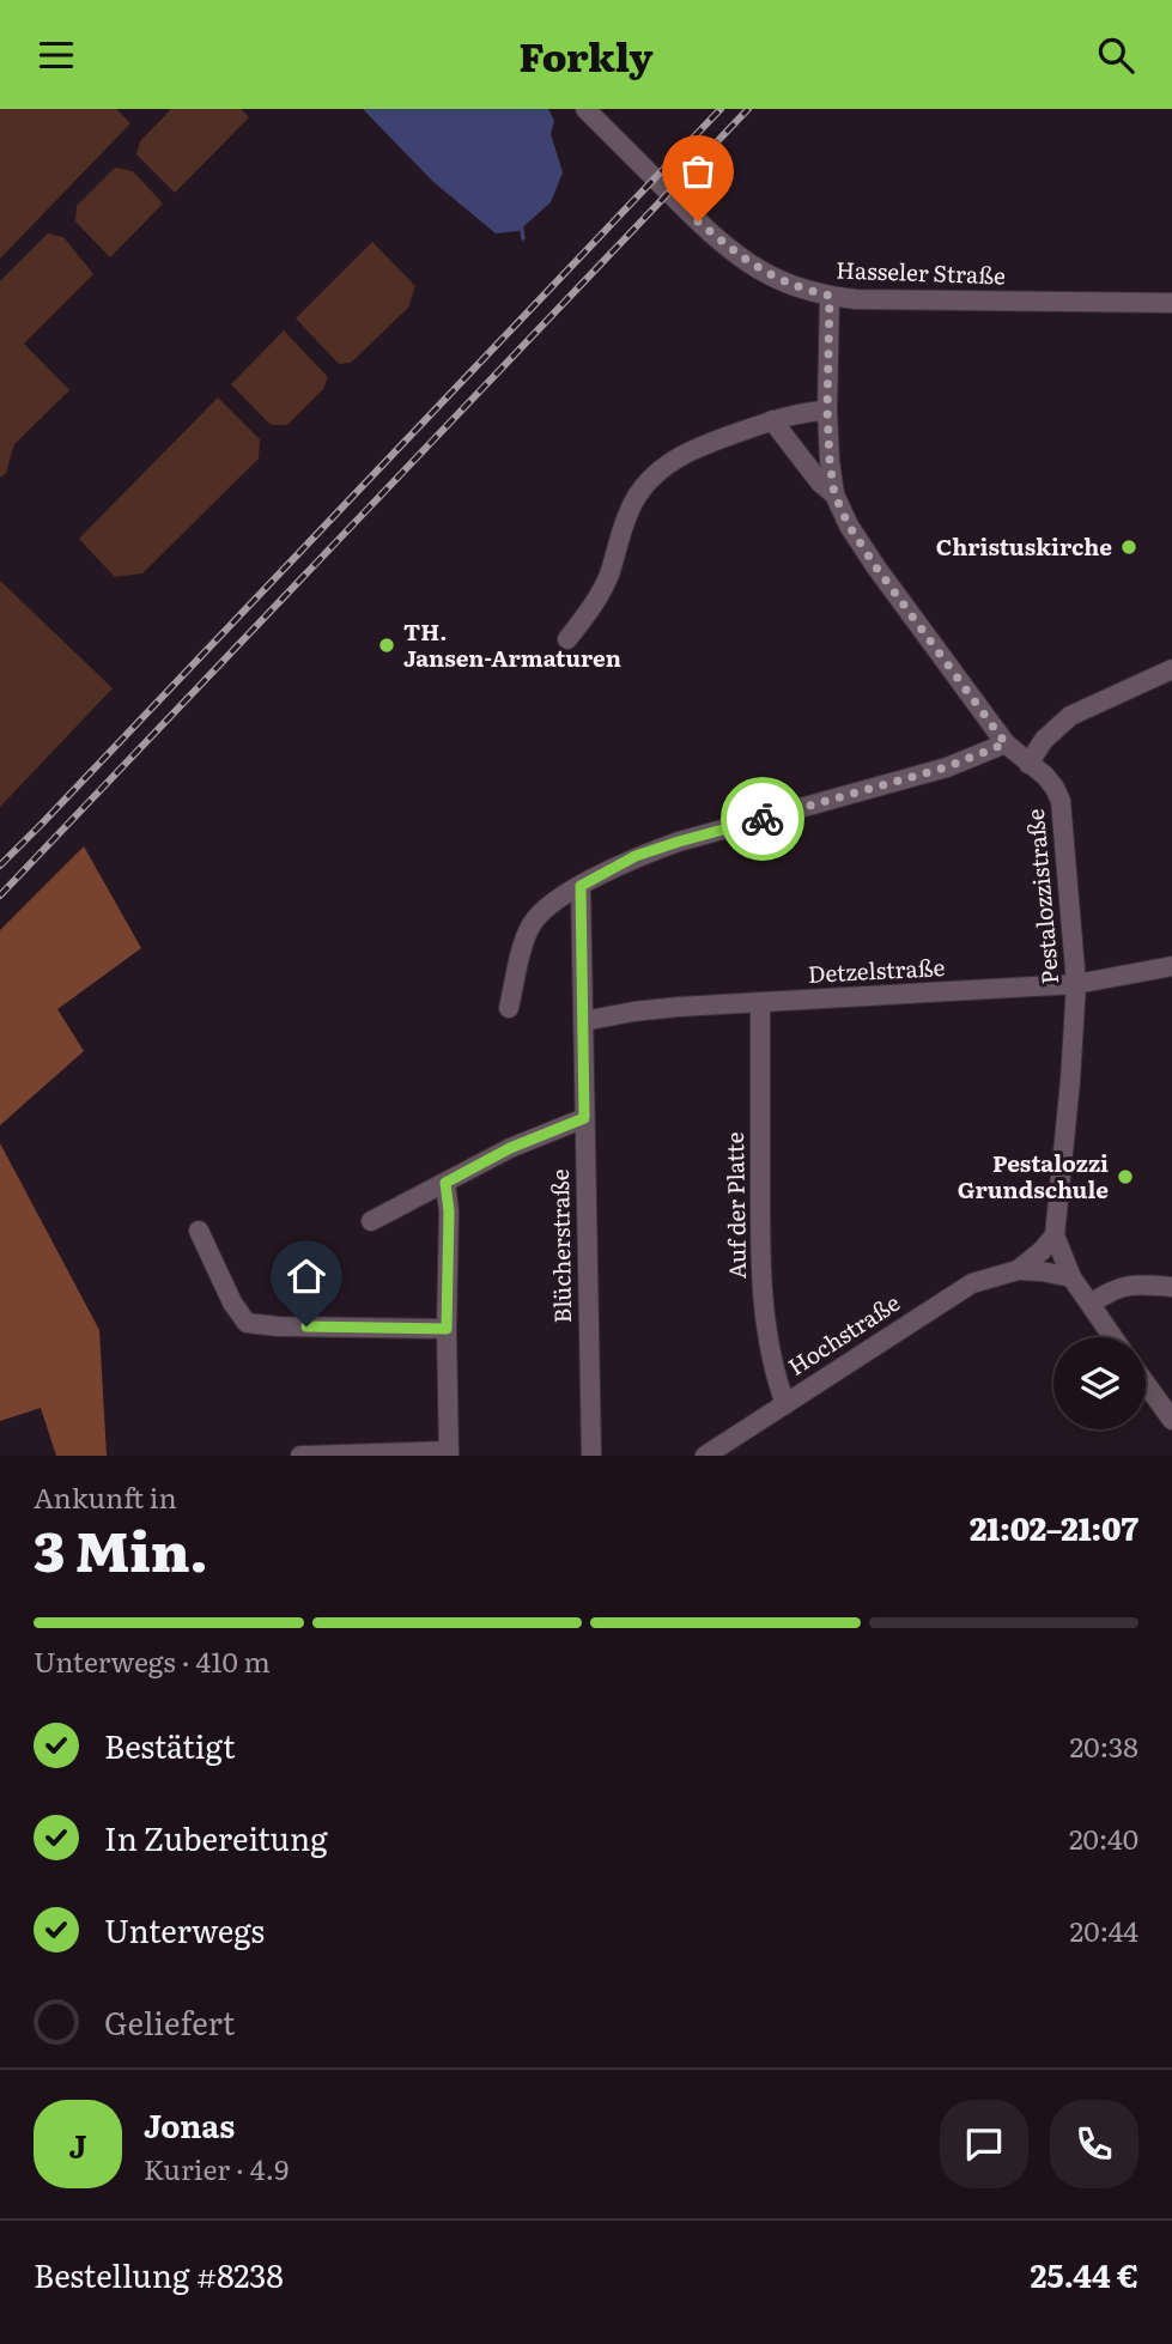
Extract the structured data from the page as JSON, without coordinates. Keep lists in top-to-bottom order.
{
  "streets": {
    "street": [
      "Hasseler Straße",
      "Pestalozzistraße",
      "Detzelstraße",
      "Auf der Platte",
      "Blücherstraße",
      "Hochstraße"
    ]
  },
  "crossings": [
    ["Hasseler Straße", "Pestalozzistraße"],
    ["Pestalozzistraße", "Detzelstraße"],
    ["Pestalozzistraße", "Hochstraße"],
    ["Detzelstraße", "Auf der Platte"],
    ["Detzelstraße", "Blücherstraße"],
    ["Auf der Platte", "Hochstraße"]
  ],
  "places": ["Christuskirche", "TH. Jansen-Armaturen", "Pestalozzi Grundschule"],
  "page": {
    "header": "Forkly",
    "heading": ["3 Min.", "Ankunft in", "21:02–21:07"],
    "panel": [
      "Jonas",
      "Kurier · 4.9",
      "Bestellung #8238",
      "25.44 €"
    ],
    "bar": "Unterwegs · 410 m",
    "list": [
      ["Bestätigt", "20:38"],
      ["In Zubereitung", "20:40"],
      ["Unterwegs", "20:44"],
      "Geliefert"
    ],
    "round": "J"
  }
}
